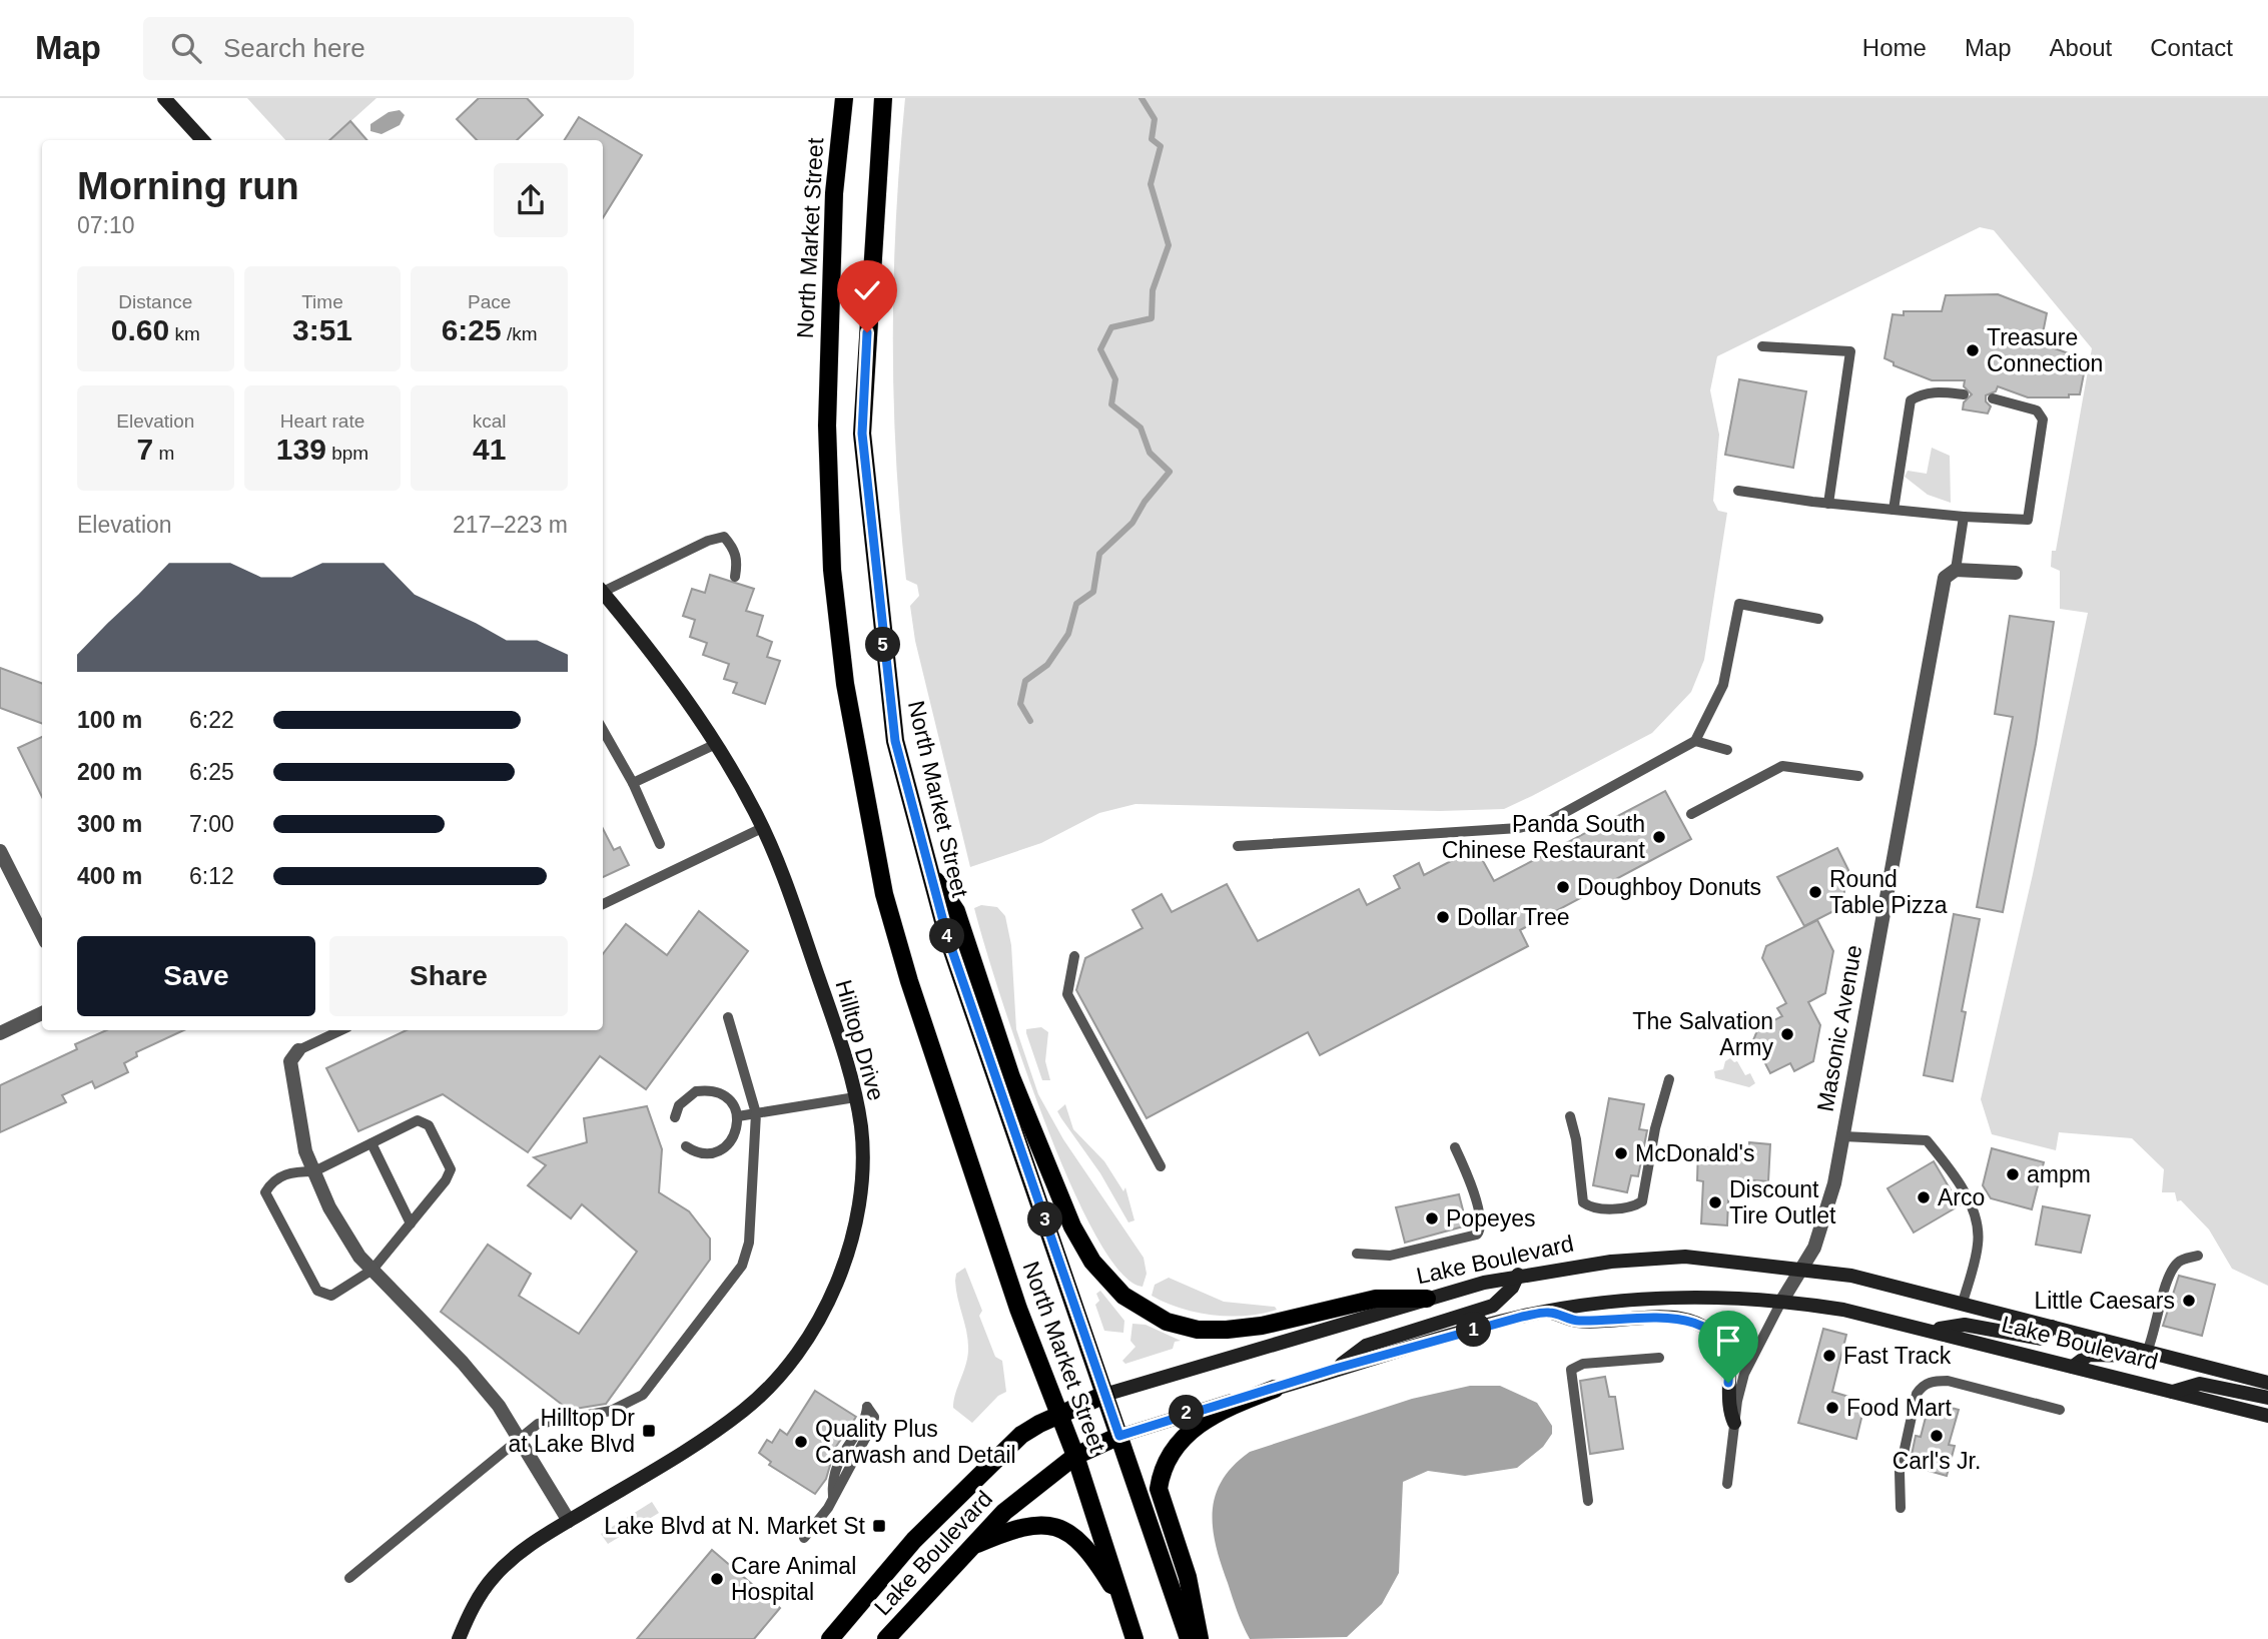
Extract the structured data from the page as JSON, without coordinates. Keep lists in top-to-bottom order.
{
  "streets": {
    "main road": ["North Market Street", "Hilltop Drive", "Lake Boulevard"],
    "street": ["Masonic Avenue"]
  },
  "crossings": [
    ["North Market Street", "Lake Boulevard"],
    ["Masonic Avenue", "Lake Boulevard"]
  ],
  "places": {
    "other": [
      "Treasure Connection",
      "Panda South Chinese Restaurant",
      "Doughboy Donuts",
      "Round Table Pizza",
      "Dollar Tree",
      "The Salvation Army",
      "McDonald's",
      "ampm",
      "Arco",
      "Discount Tire Outlet",
      "Popeyes",
      "Little Caesars",
      "Fast Track",
      "Food Mart",
      "Carl's Jr.",
      "Quality Plus Carwash and Detail",
      "Care Animal Hospital"
    ],
    "transit": ["Hilltop Dr at Lake Blvd", "Lake Blvd at N. Market St"]
  },
  "page": {
    "header": "Map",
    "search": "Search here",
    "nav": [
      "Home",
      "Map",
      "About",
      "Contact"
    ],
    "heading": ["Morning run", "07:10"],
    "stats": [
      ["Distance", "0.60 km"],
      ["Time", "3:51"],
      ["Pace", "6:25 /km"],
      ["Elevation", "7 m"],
      ["Heart rate", "139 bpm"],
      ["kcal", "41"]
    ],
    "chart": ["Elevation", "217–223 m"],
    "pins": [
      "5",
      "4",
      "3",
      "1",
      "2"
    ],
    "list": [
      {
        "name": "100 m",
        "note": "6:22"
      },
      {
        "name": "200 m",
        "note": "6:25"
      },
      {
        "name": "300 m",
        "note": "7:00"
      },
      {
        "name": "400 m",
        "note": "6:12"
      }
    ],
    "buttons": ["Save", "Share"]
  }
}
